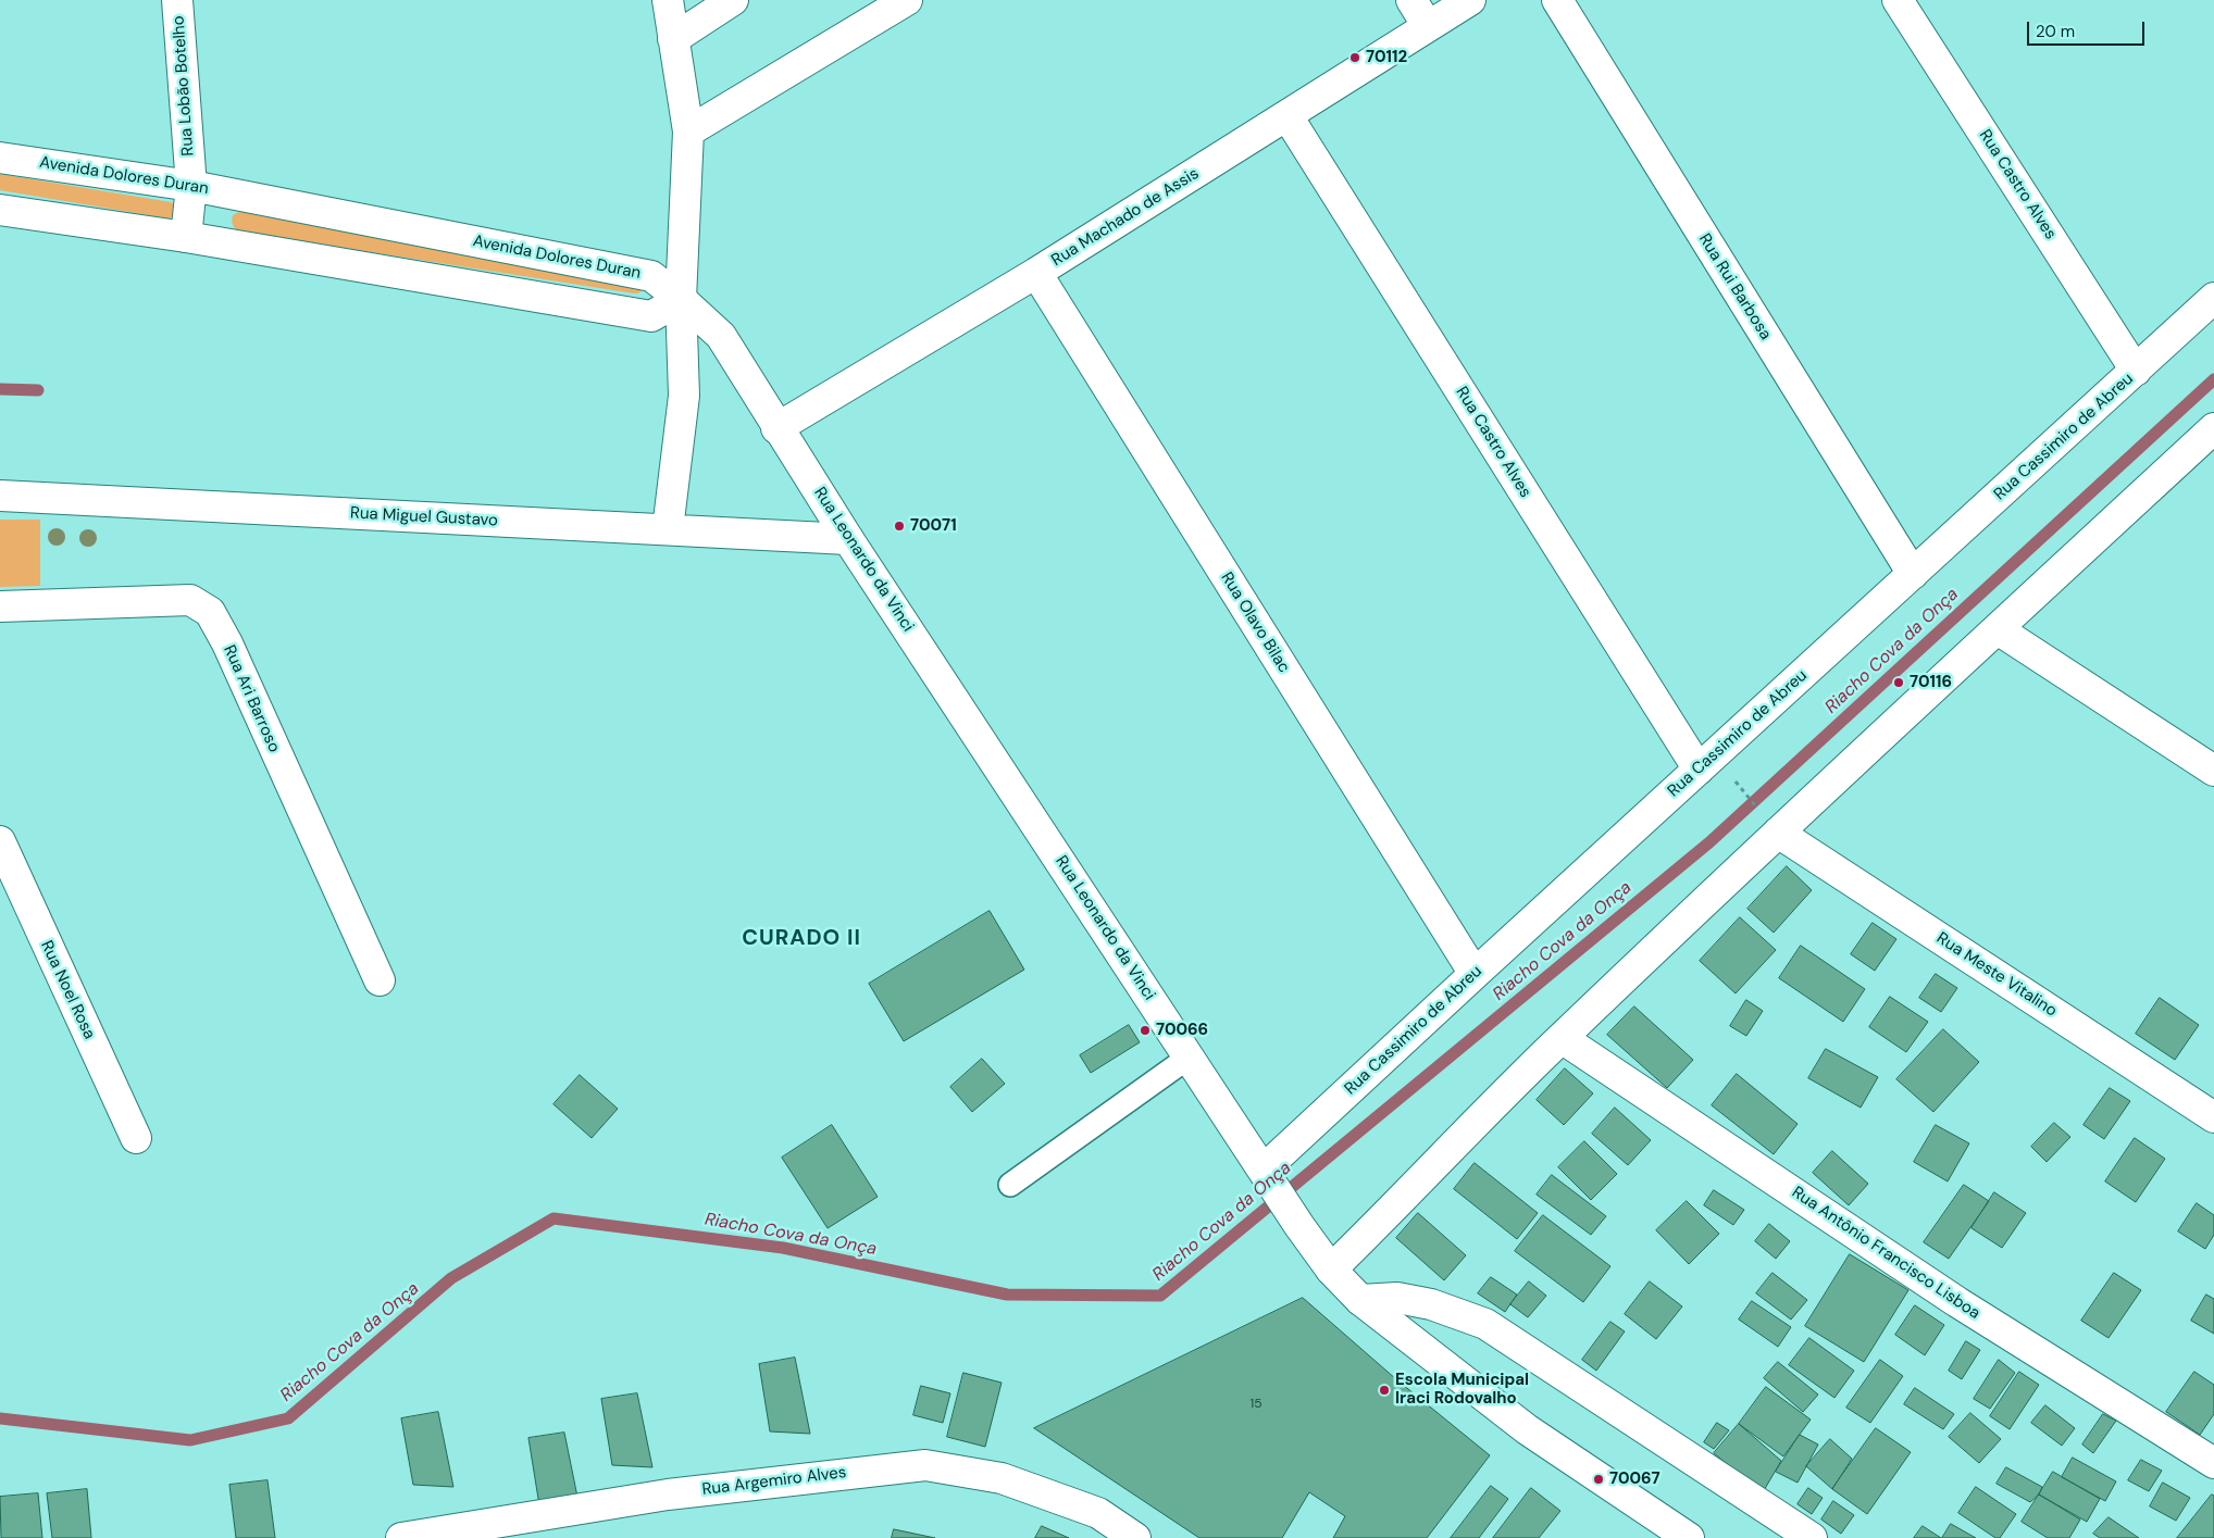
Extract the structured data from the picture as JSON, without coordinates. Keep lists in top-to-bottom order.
{
  "streets": {
    "street": [
      "Rua Lobão Botelho",
      "Avenida Dolores Duran",
      "Rua Castro Alves",
      "Rua Machado de Assis",
      "Rua Rui Barbosa",
      "Rua Cassimiro de Abreu",
      "Rua Miguel Gustavo",
      "Rua Leonardo da Vinci",
      "Rua Olavo Bilac",
      "Rua Ari Barroso",
      "Rua Meste Vitalino",
      "Rua Noel Rosa",
      "Rua Antônio Francisco Lisboa",
      "Rua Argemiro Alves"
    ]
  },
  "crossings": [
    ["Rua Lobão Botelho", "Avenida Dolores Duran"],
    ["Avenida Dolores Duran", "Rua Leonardo da Vinci"],
    ["Rua Castro Alves", "Rua Machado de Assis"],
    ["Rua Castro Alves", "Rua Cassimiro de Abreu"],
    ["Rua Machado de Assis", "Rua Leonardo da Vinci"],
    ["Rua Machado de Assis", "Rua Olavo Bilac"],
    ["Rua Rui Barbosa", "Rua Cassimiro de Abreu"],
    ["Rua Cassimiro de Abreu", "Rua Leonardo da Vinci"],
    ["Rua Cassimiro de Abreu", "Rua Olavo Bilac"],
    ["Rua Miguel Gustavo", "Rua Leonardo da Vinci"]
  ],
  "districts": ["CURADO II"],
  "water": ["Riacho Cova da Onça"],
  "places": [
    "70112",
    "70071",
    "70116",
    "70066",
    "Escola Municipal Iraci Rodovalho",
    "70067"
  ],
  "house_numbers": ["15"],
  "scale_bar": "20 m"
}
